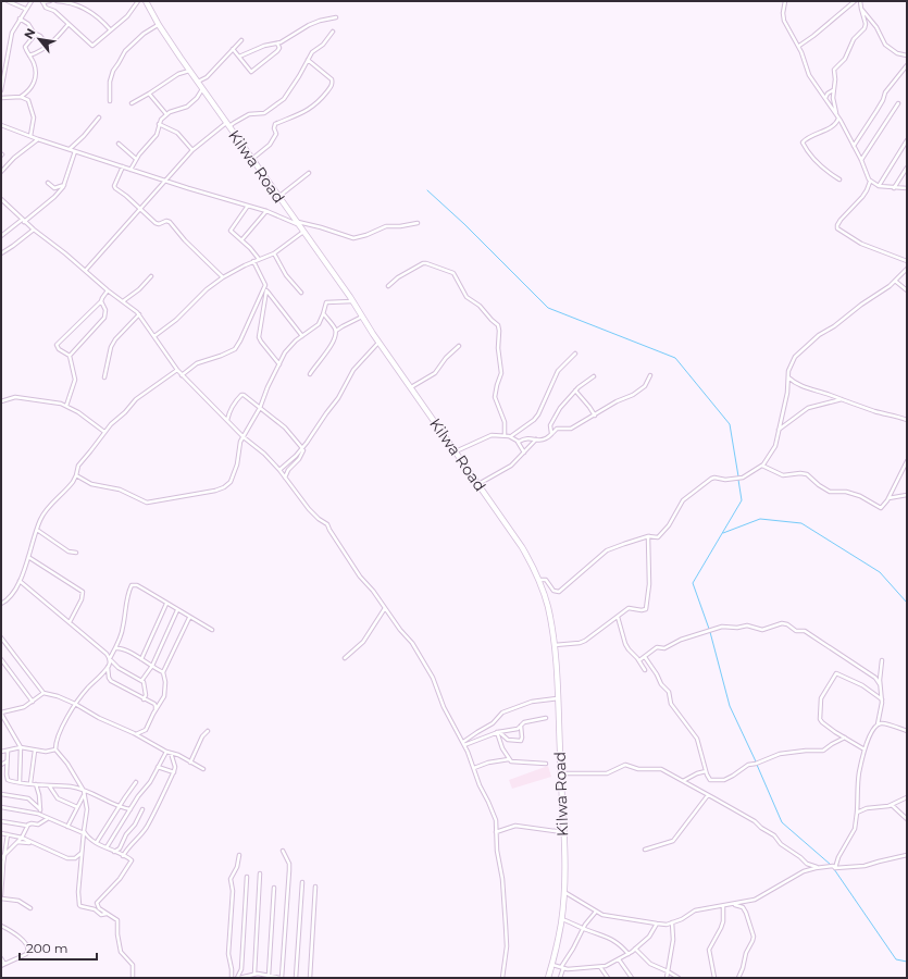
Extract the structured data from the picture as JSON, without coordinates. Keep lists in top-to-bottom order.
{
  "streets": {
    "highway": ["Kilwa Road"]
  },
  "scale_bar": "200 m",
  "north": "top left"
}
